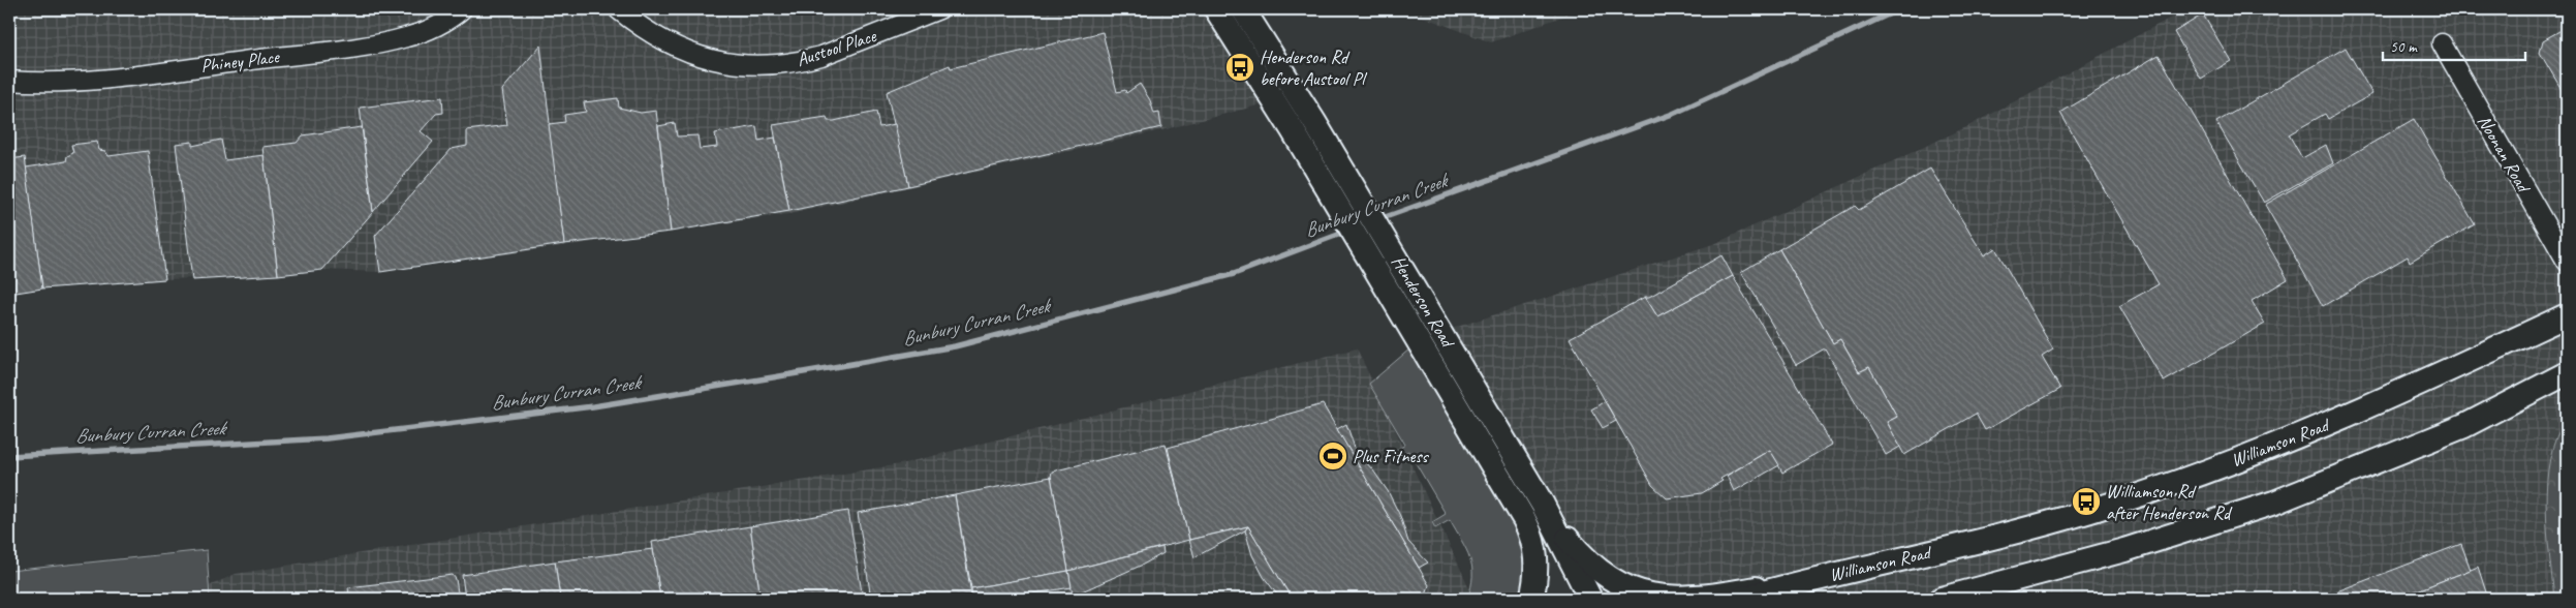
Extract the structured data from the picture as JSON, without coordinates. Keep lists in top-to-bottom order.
{
  "streets": {
    "main road": ["Henderson Road", "Williamson Road"],
    "street": ["Austool Place", "Phiney Place", "Noonan Road"]
  },
  "water": ["Bunbury Curran Creek"],
  "places": {
    "bus stop": ["Henderson Rd before Austool Pl", "Williamson Rd after Henderson Rd"],
    "sports": ["Plus Fitness"]
  },
  "scale_bar": "50 m"
}
